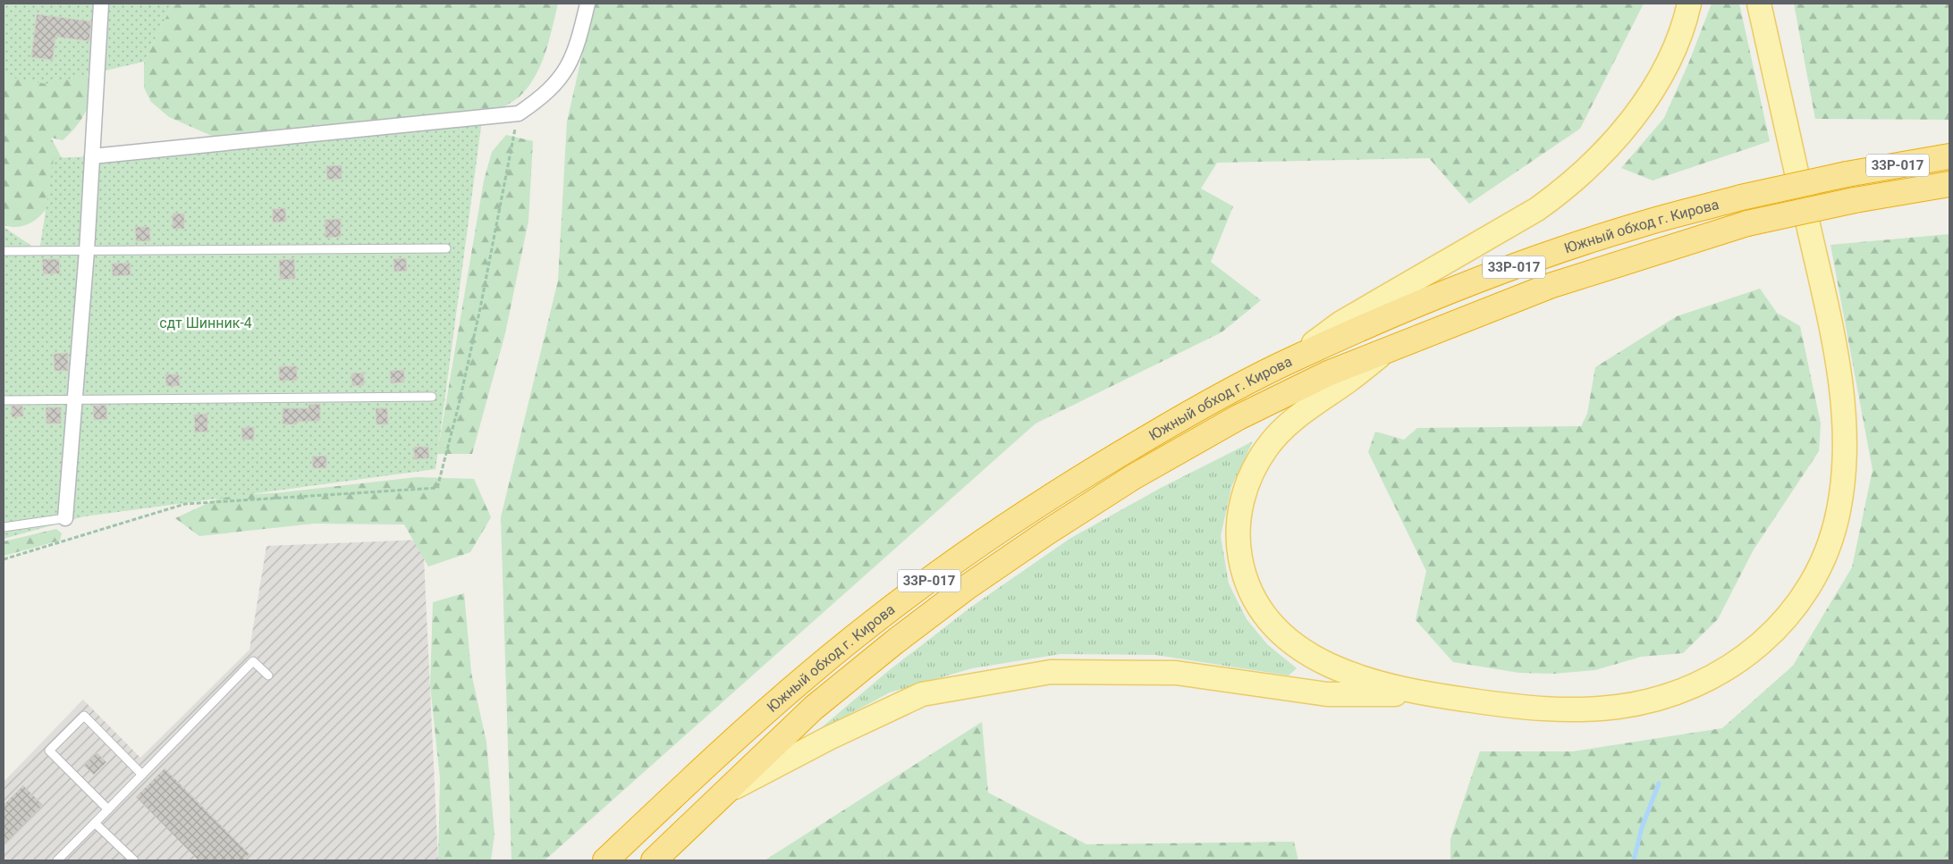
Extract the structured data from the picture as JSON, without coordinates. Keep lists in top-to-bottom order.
{
  "streets": {
    "highway": ["33Р-017", "Южный обход г. Кирова"]
  },
  "parks": ["сдт Шинник-4"]
}
